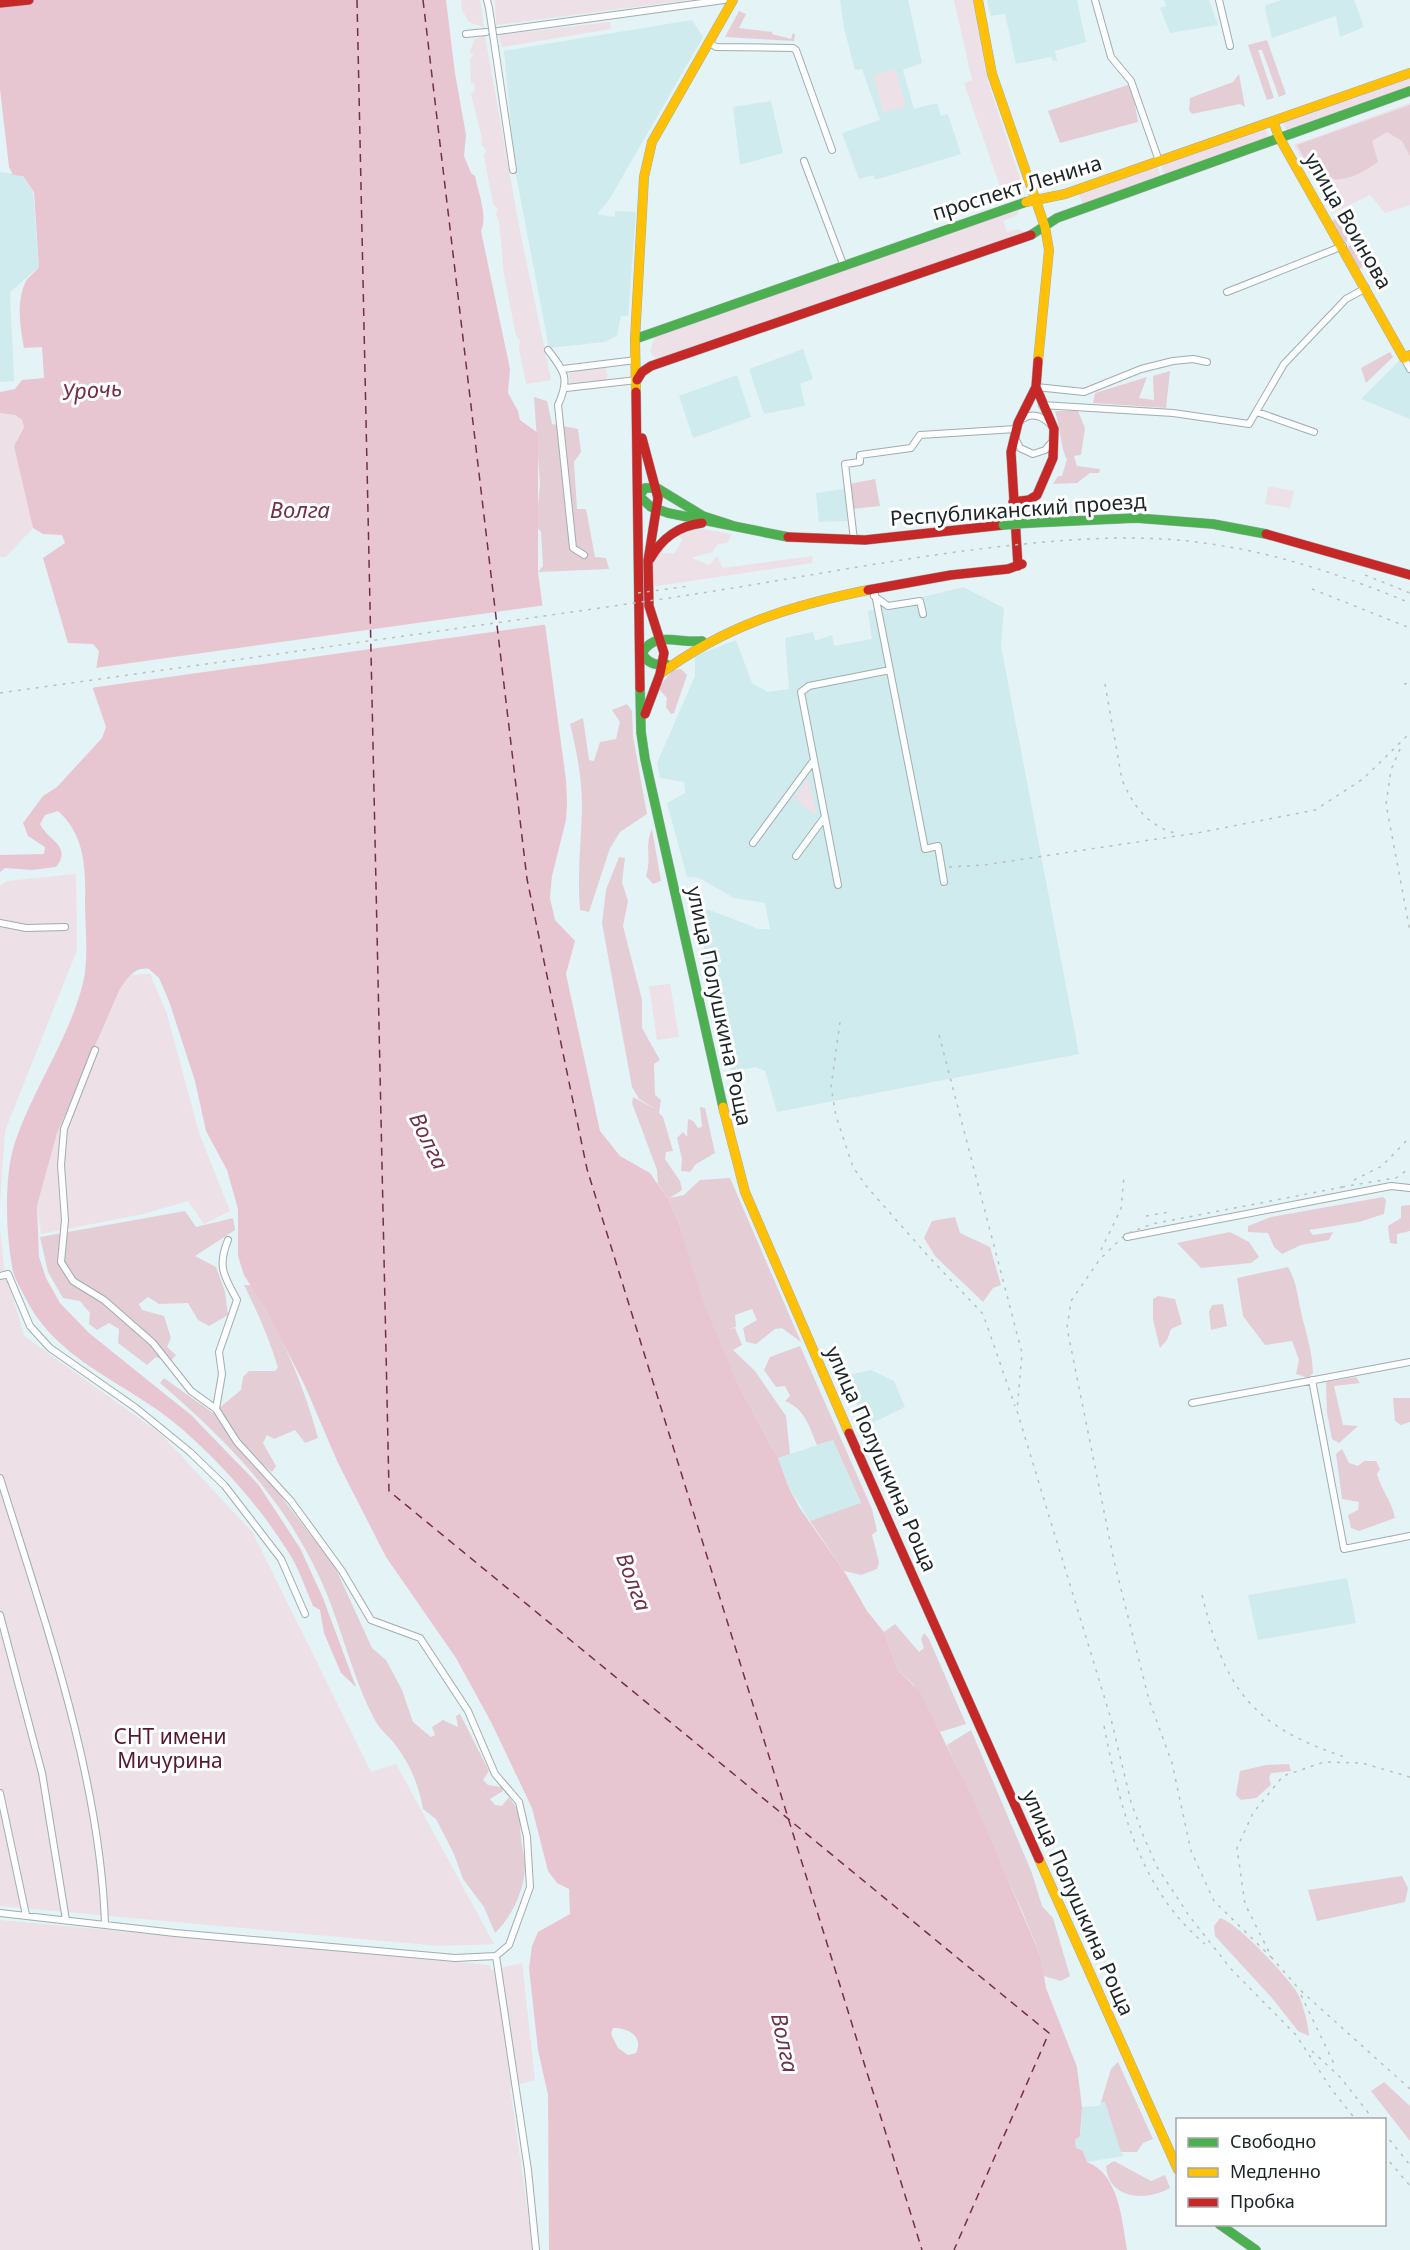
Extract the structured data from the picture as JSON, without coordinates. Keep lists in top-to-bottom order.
{
  "streets": {
    "main road": [
      "проспект Ленина",
      "улица Воинова",
      "Республиканский проезд",
      "улица Полушкина Роща"
    ]
  },
  "crossings": [
    ["проспект Ленина", "улица Воинова"],
    ["Республиканский проезд", "улица Полушкина Роща"]
  ],
  "water": ["Урочь", "Волга"],
  "parks": ["СНТ имени Мичурина"],
  "legend": ["Свободно", "Медленно", "Пробка"]
}
